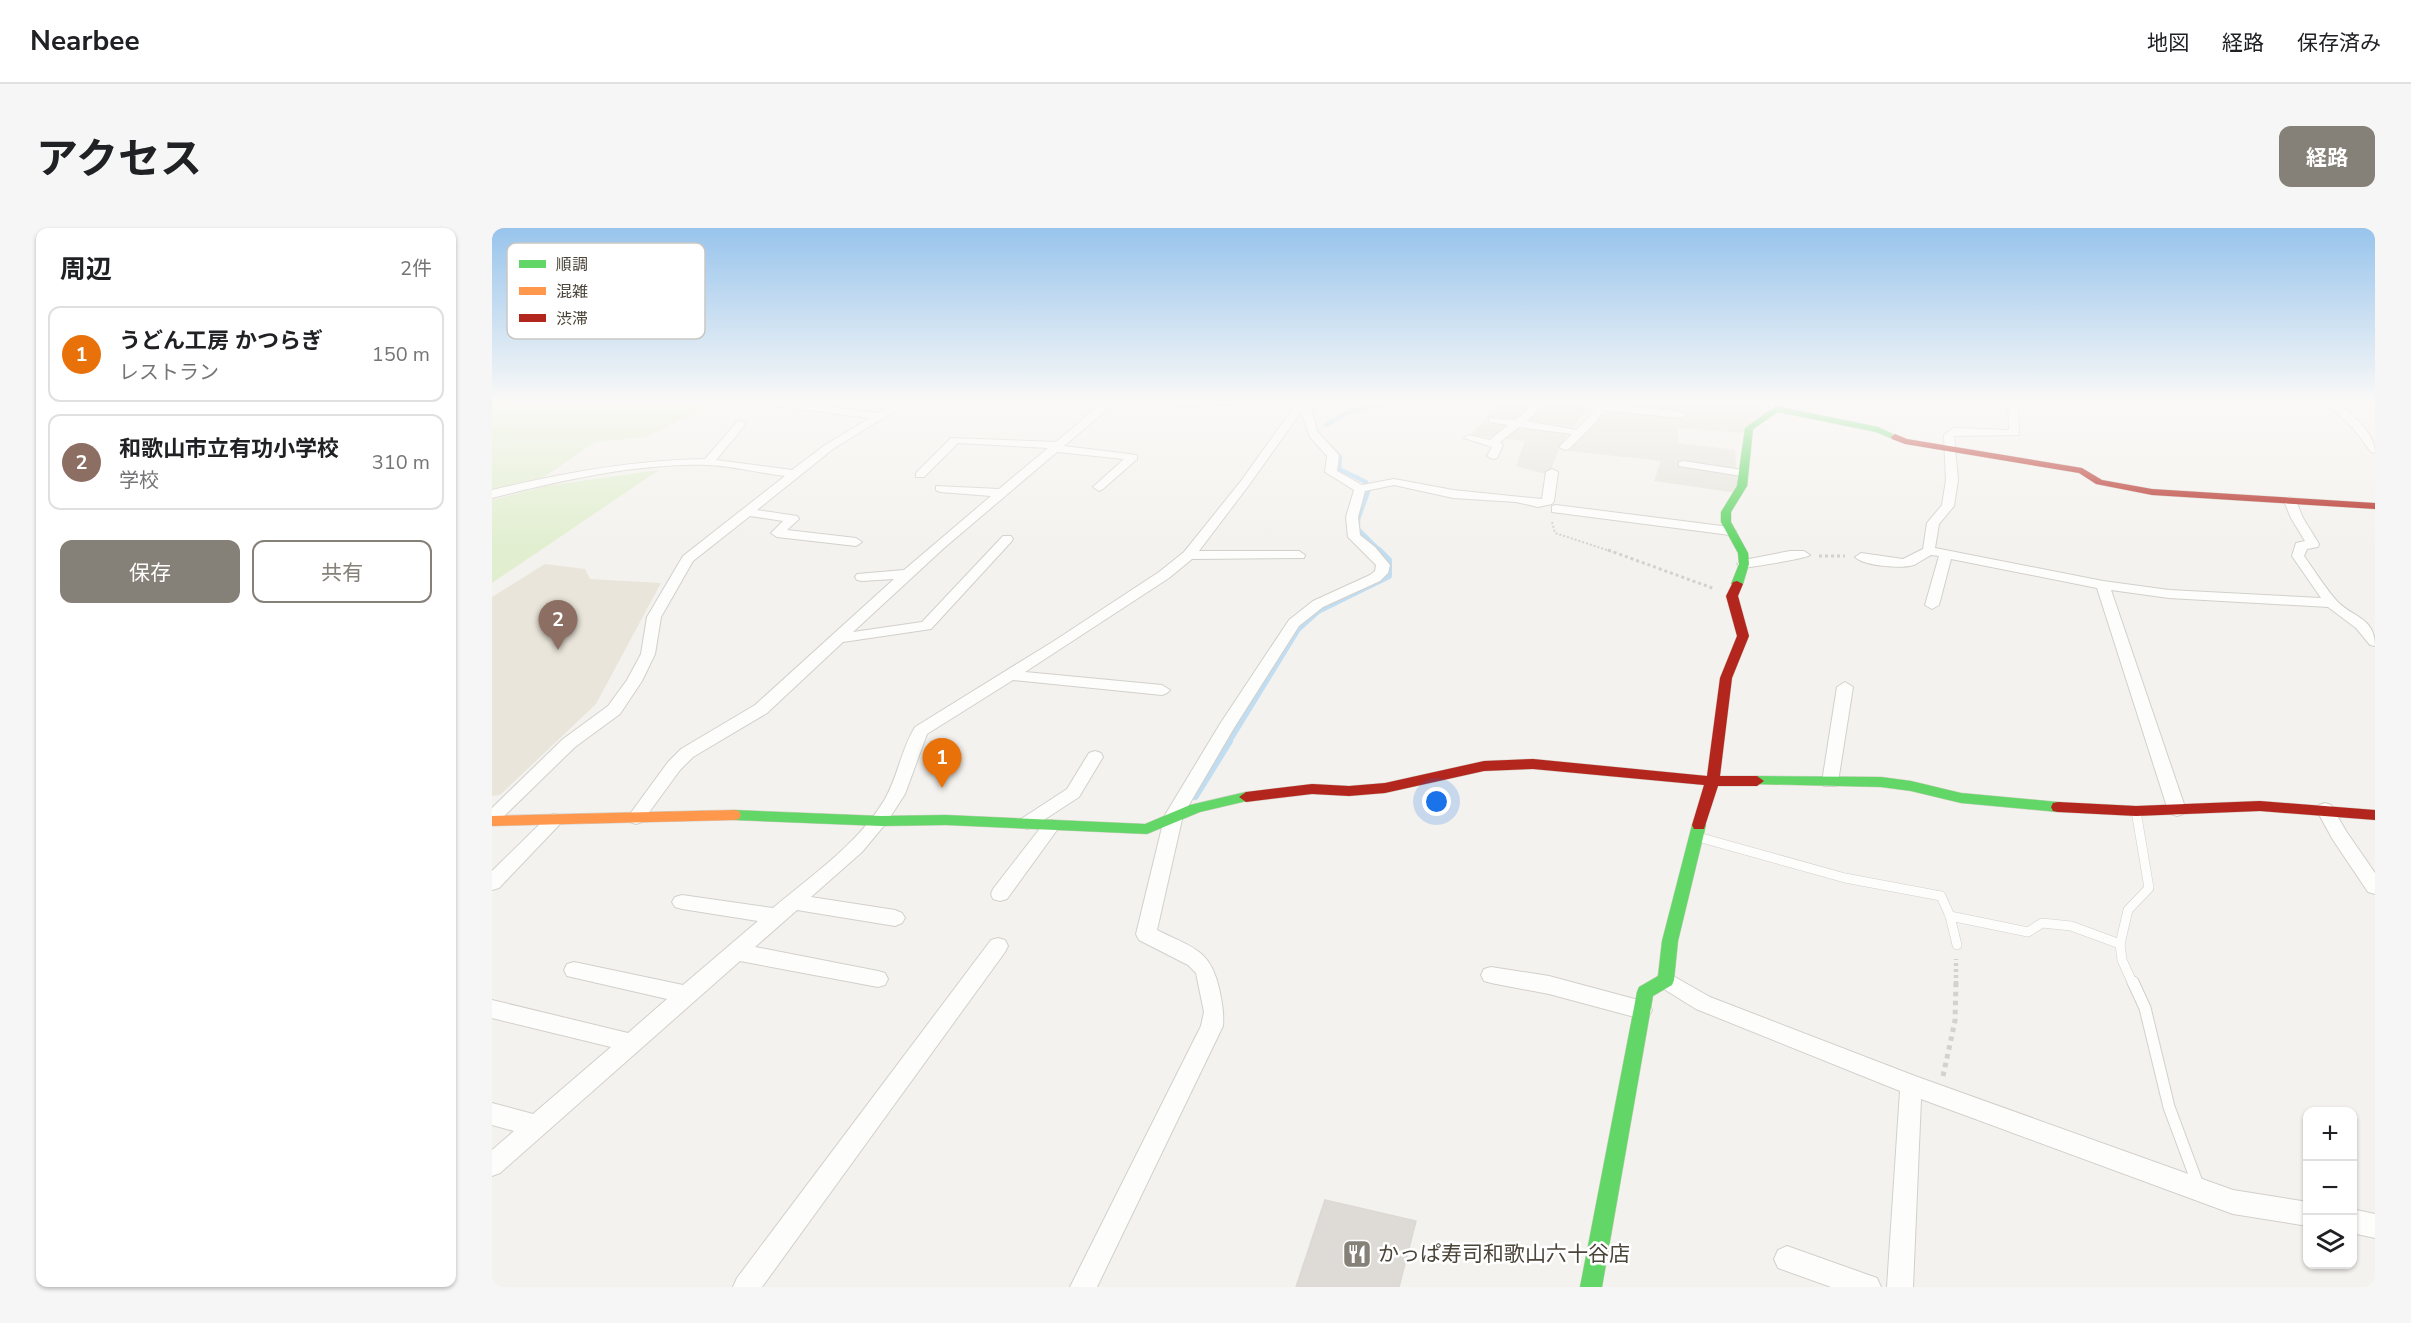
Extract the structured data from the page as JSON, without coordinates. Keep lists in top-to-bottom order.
{
  "places": {
    "restaurant": ["かっぱ寿司和歌山六十谷店"]
  },
  "legend": ["順調", "混雑", "渋滞"],
  "page": {
    "header": "Nearbee",
    "nav": ["地図", "経路", "保存済み"],
    "title": "アクセス",
    "buttons": [
      "経路",
      ["保存", "共有"]
    ],
    "heading": ["周辺", "2件"],
    "list": [
      {
        "mark": "1",
        "name": "うどん工房 かつらぎ",
        "note": "レストラン",
        "value": "150 m"
      },
      {
        "mark": "2",
        "name": "和歌山市立有功小学校",
        "note": "学校",
        "value": "310 m"
      }
    ],
    "pins": ["2", "1"],
    "map_buttons": ["+", "−"]
  }
}
